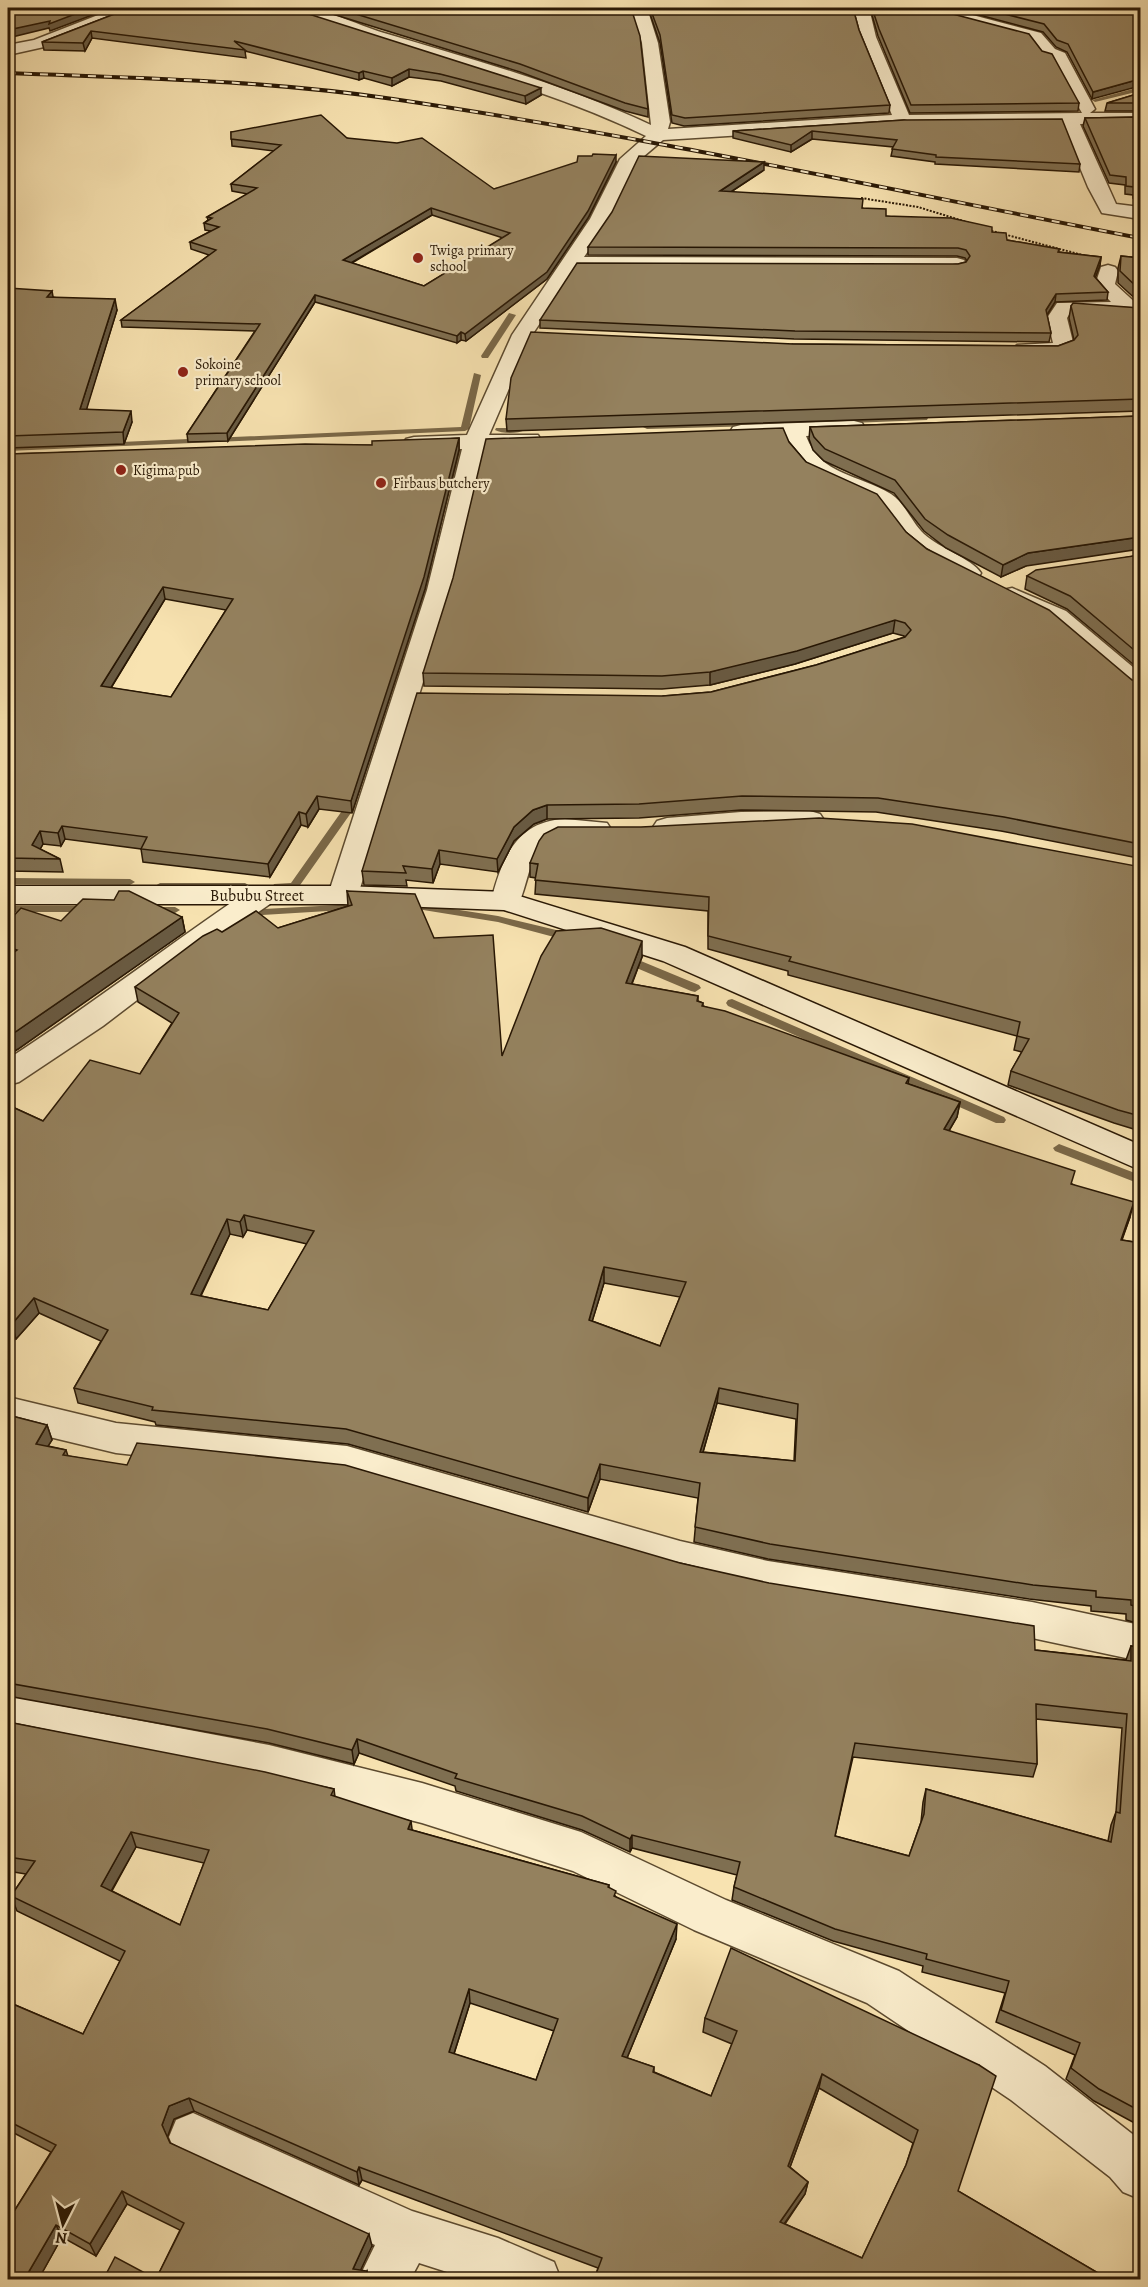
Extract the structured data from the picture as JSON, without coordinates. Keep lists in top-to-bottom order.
{
  "streets": {
    "street": ["Bububu Street"]
  },
  "places": [
    "Twiga primary school",
    "Sokoine primary school",
    "Kigima pub",
    "Firbaus butchery"
  ],
  "north": "bottom"
}
